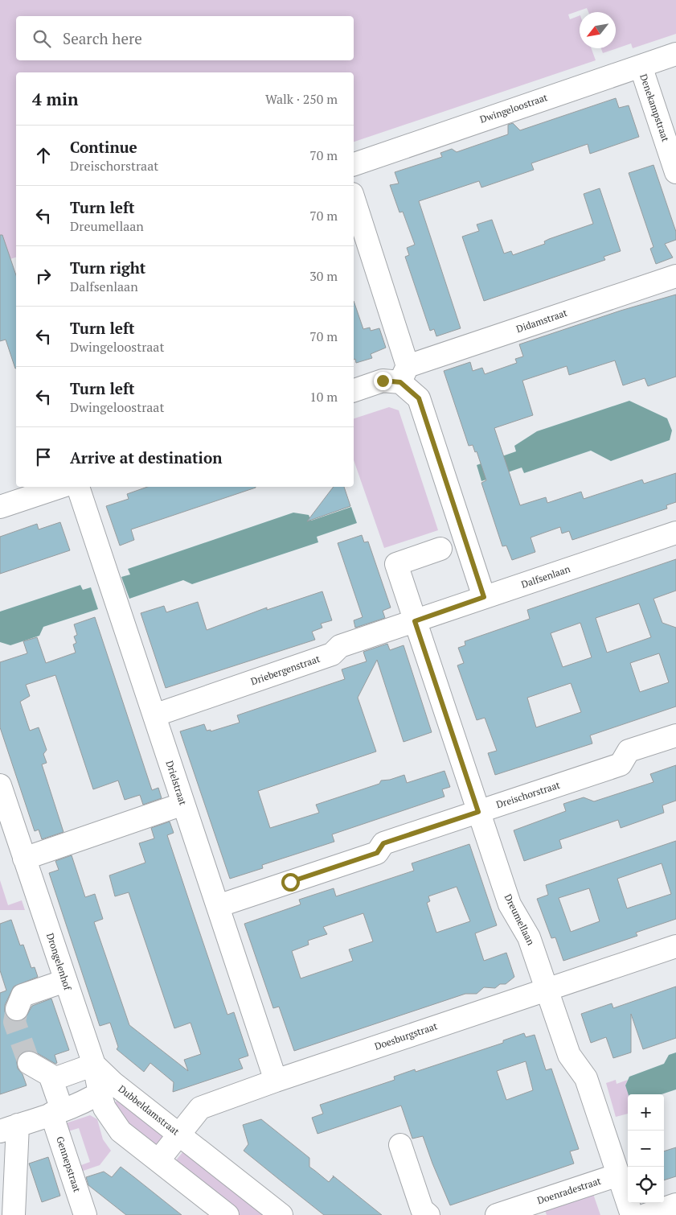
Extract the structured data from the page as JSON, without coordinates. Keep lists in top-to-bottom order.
{
  "streets": {
    "street": [
      "Denekampstraat",
      "Dwingeloostraat",
      "Didamstraat",
      "Dalfsenlaan",
      "Driebergenstraat",
      "Drielstraat",
      "Dreischorstraat",
      "Dreumellaan",
      "Drongelenhof",
      "Doesburgstraat",
      "Dubbeldamstraat",
      "Gennepstraat",
      "Doenradestraat"
    ]
  },
  "crossings": [
    ["Denekampstraat", "Dwingeloostraat"],
    ["Dalfsenlaan", "Driebergenstraat"],
    ["Dalfsenlaan", "Dreumellaan"],
    ["Driebergenstraat", "Drielstraat"],
    ["Driebergenstraat", "Dreumellaan"],
    ["Drielstraat", "Dreischorstraat"],
    ["Drielstraat", "Doesburgstraat"],
    ["Dreischorstraat", "Dreumellaan"],
    ["Dreumellaan", "Doesburgstraat"],
    ["Dreumellaan", "Doenradestraat"],
    ["Drongelenhof", "Dubbeldamstraat"],
    ["Doesburgstraat", "Dubbeldamstraat"]
  ],
  "north": "bottom left",
  "page": {
    "search": "Search here",
    "heading": ["4 min", "Walk · 250 m"],
    "list": [
      ["Continue", "Dreischorstraat", "70 m"],
      ["Turn left", "Dreumellaan", "70 m"],
      ["Turn right", "Dalfsenlaan", "30 m"],
      ["Turn left", "Dwingeloostraat", "70 m"],
      ["Turn left", "Dwingeloostraat", "10 m"],
      "Arrive at destination"
    ],
    "map_buttons": ["+", "−"]
  }
}
